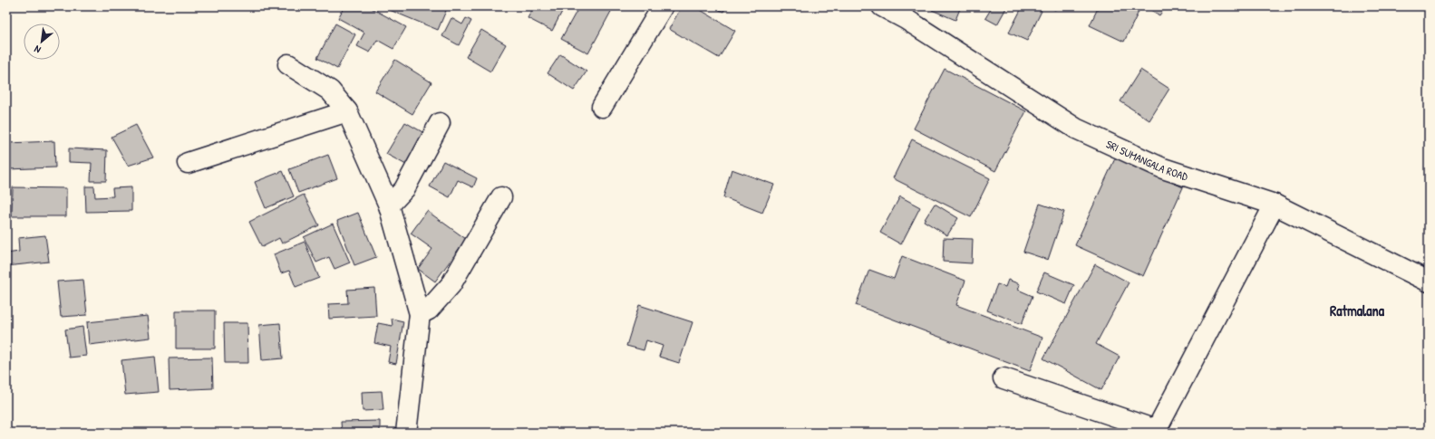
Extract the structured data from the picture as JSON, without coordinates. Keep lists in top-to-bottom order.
{
  "streets": {
    "street": ["SRI SUMANGALA ROAD"]
  },
  "districts": ["Ratmalana"],
  "north": "bottom left"
}
